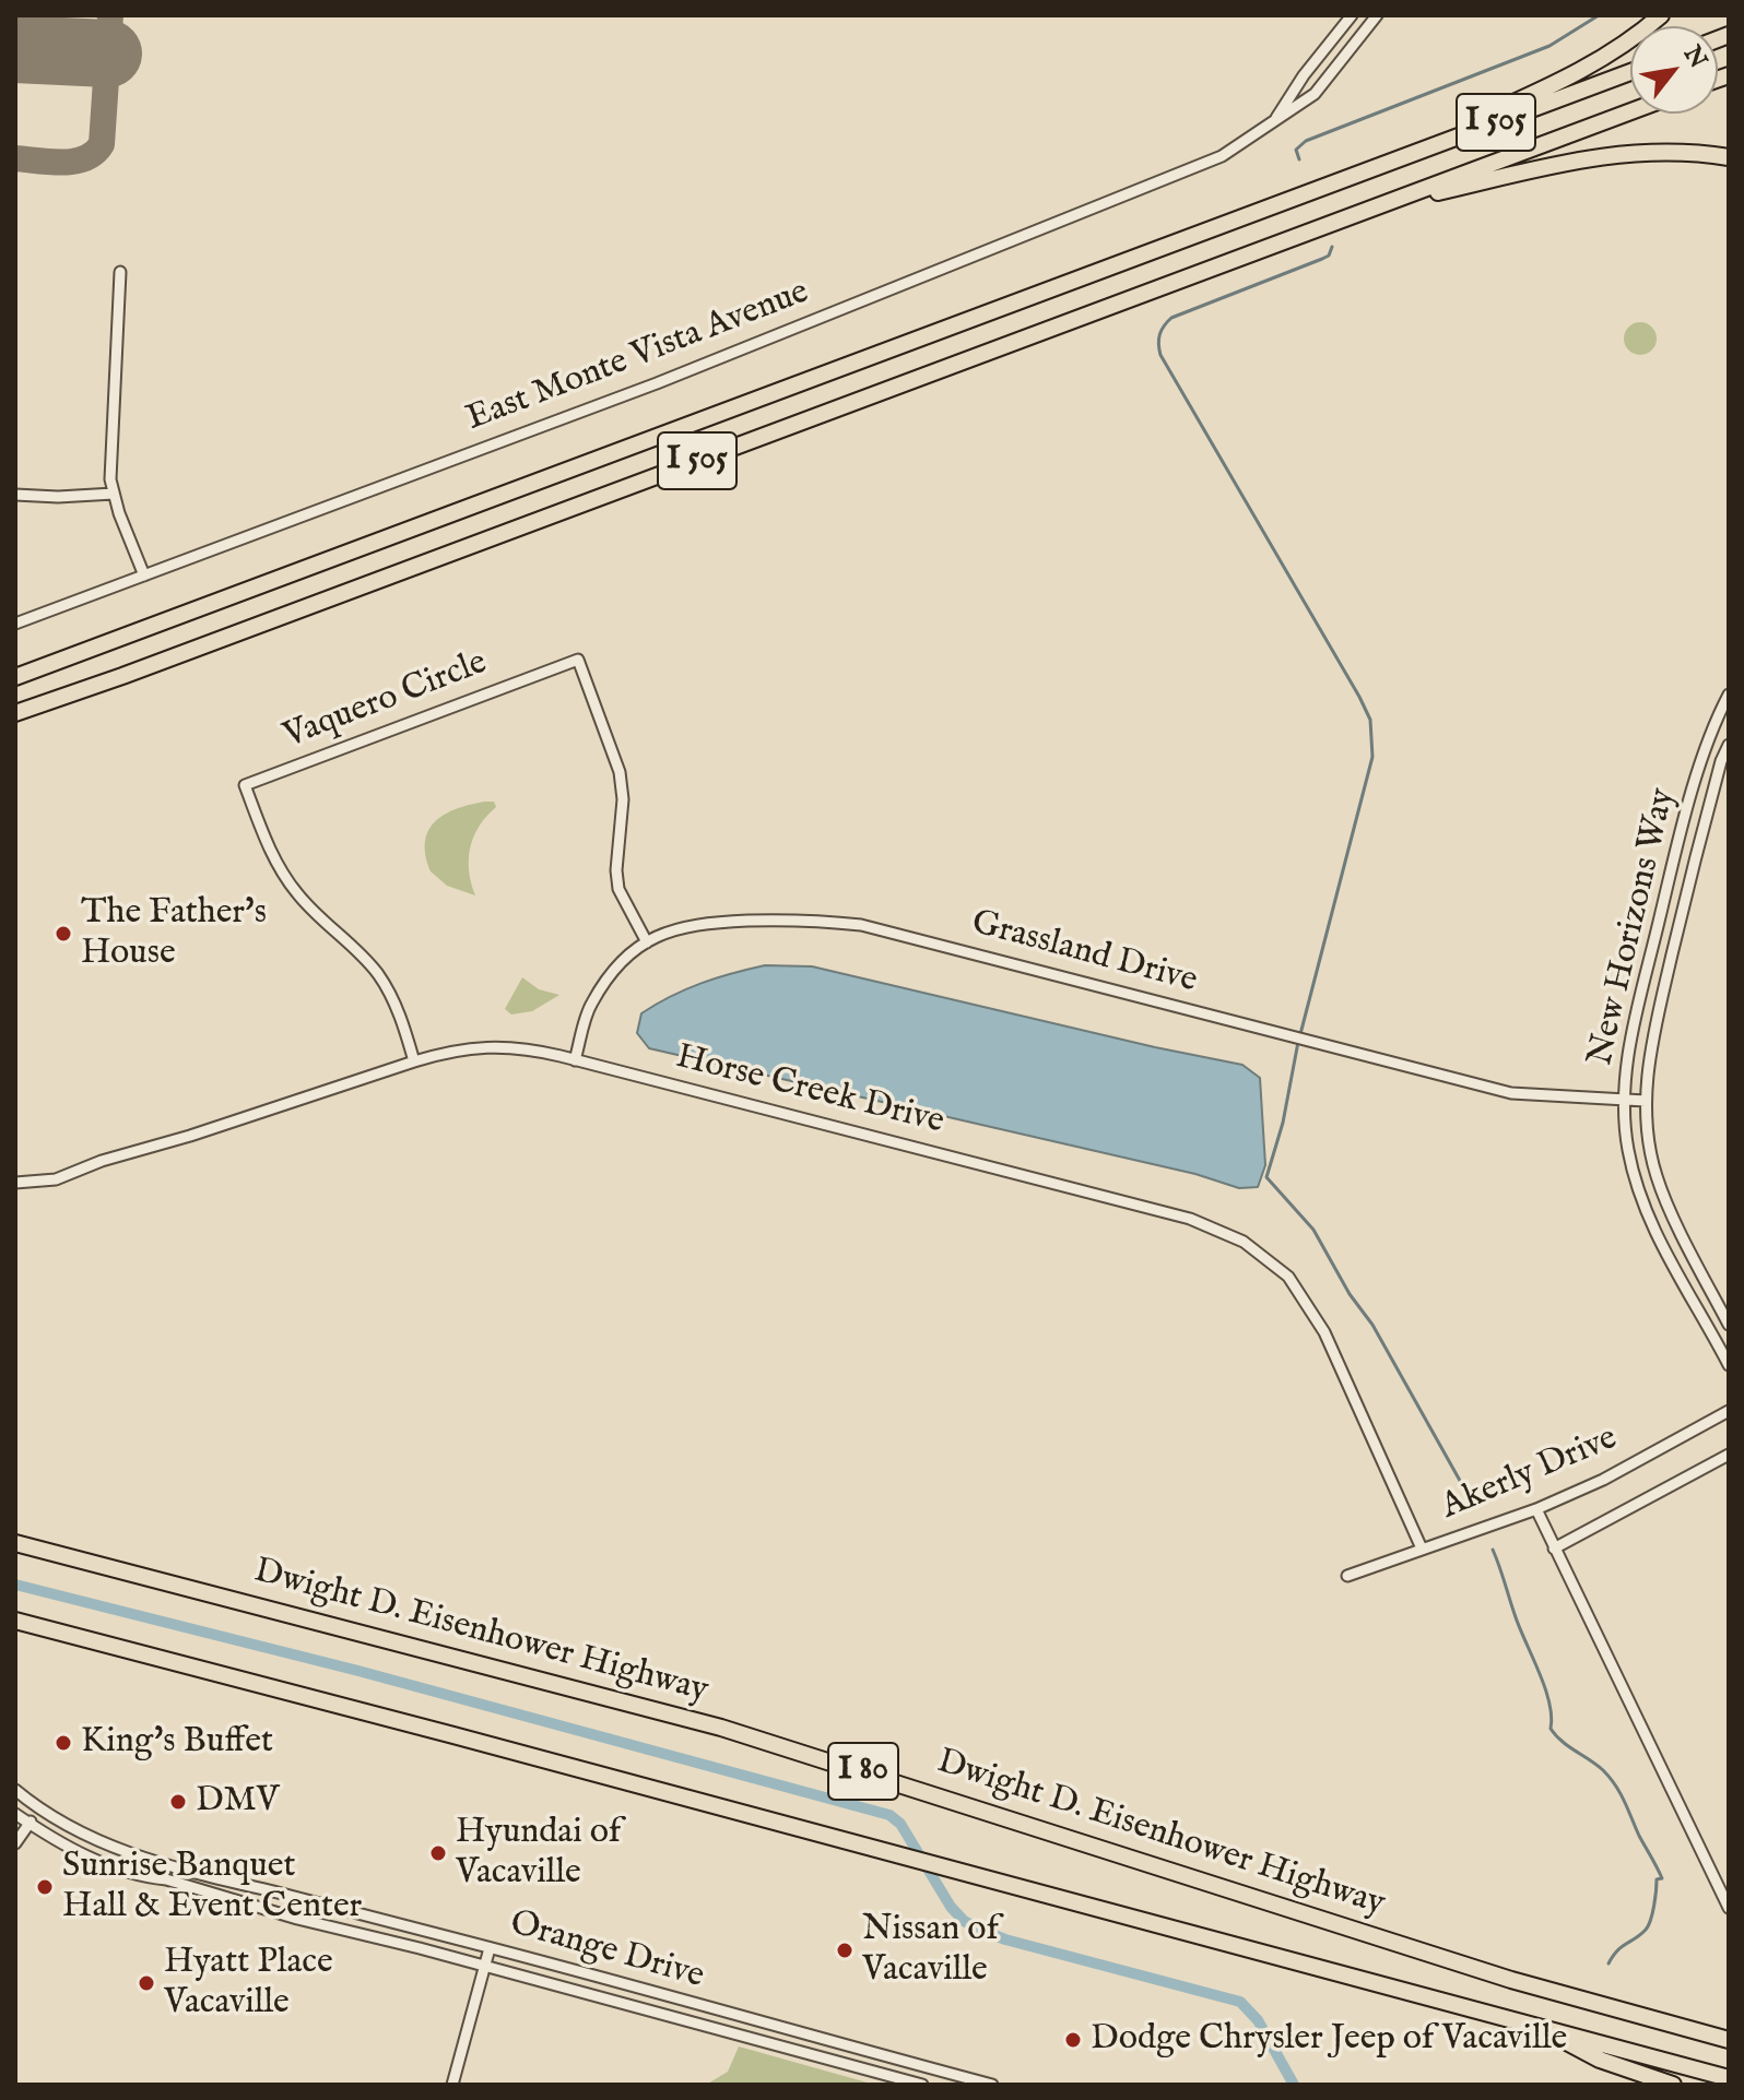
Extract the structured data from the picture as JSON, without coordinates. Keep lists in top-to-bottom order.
{
  "streets": {
    "highway": ["I 505", "Dwight D. Eisenhower Highway", "I 80"],
    "street": [
      "East Monte Vista Avenue",
      "Vaquero Circle",
      "New Horizons Way",
      "Grassland Drive",
      "Horse Creek Drive",
      "Akerly Drive",
      "Orange Drive"
    ]
  },
  "crossings": [
    ["Vaquero Circle", "Grassland Drive"],
    ["Vaquero Circle", "Horse Creek Drive"],
    ["New Horizons Way", "Grassland Drive"],
    ["Grassland Drive", "Horse Creek Drive"],
    ["Horse Creek Drive", "Akerly Drive"]
  ],
  "places": [
    "The Father's House",
    "King's Buffet",
    "DMV",
    "Hyundai of Vacaville",
    "Sunrise Banquet Hall & Event Center",
    "Nissan of Vacaville",
    "Hyatt Place Vacaville",
    "Dodge Chrysler Jeep of Vacaville"
  ],
  "north": "top right"
}
